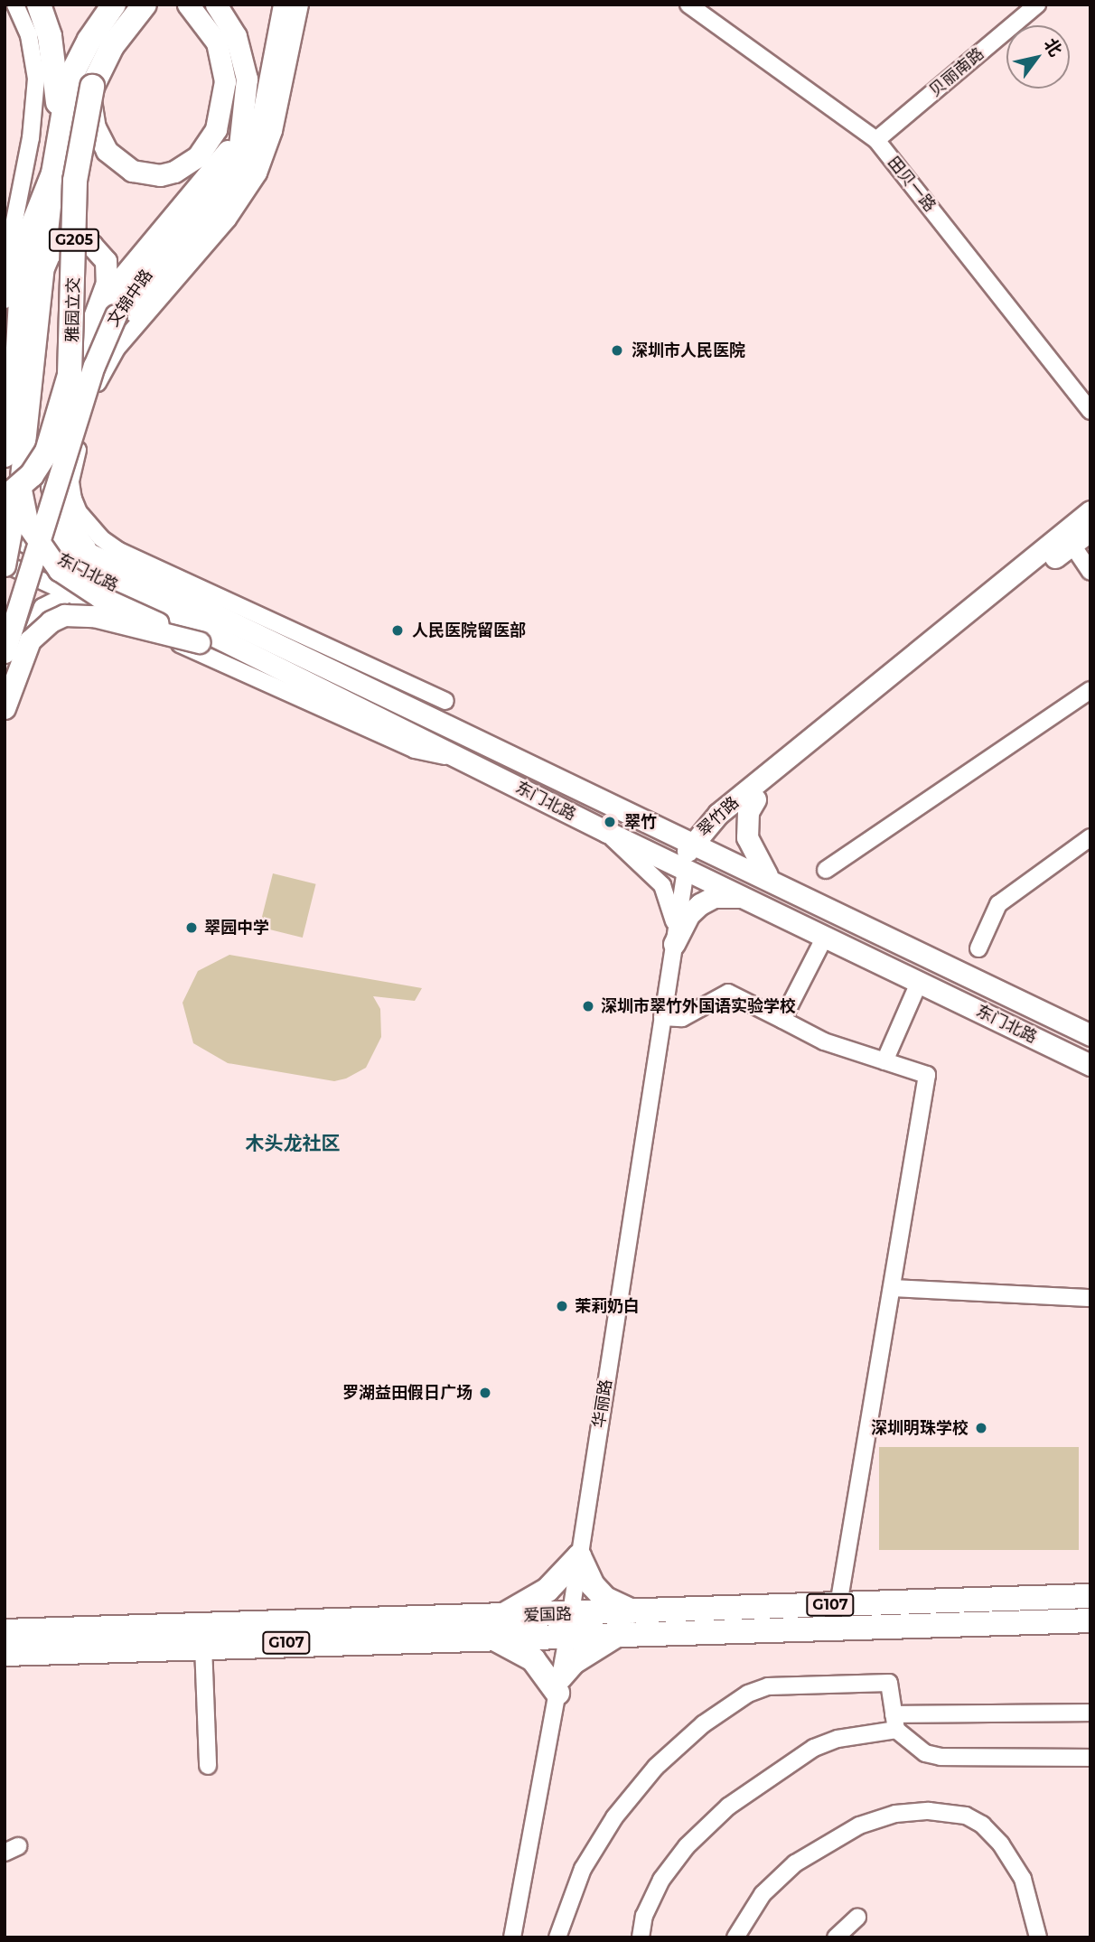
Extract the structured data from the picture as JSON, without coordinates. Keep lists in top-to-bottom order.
{
  "streets": {
    "highway": [
      "G205",
      "雅园立交",
      "G107",
      "爱国路"
    ],
    "main road": ["文锦中路", "东门北路", "翠竹路"],
    "street": ["贝丽南路", "田贝一路", "华丽路"]
  },
  "crossings": [
    ["贝丽南路", "田贝一路"],
    ["东门北路", "翠竹路"],
    ["东门北路", "华丽路"],
    ["翠竹路", "华丽路"],
    ["华丽路", "爱国路"]
  ],
  "districts": ["木头龙社区"],
  "places": [
    "深圳市人民医院",
    "人民医院留医部",
    "翠竹",
    "翠园中学",
    "深圳市翠竹外国语实验学校",
    "茉莉奶白",
    "罗湖益田假日广场",
    "深圳明珠学校"
  ],
  "north": "top right"
}
